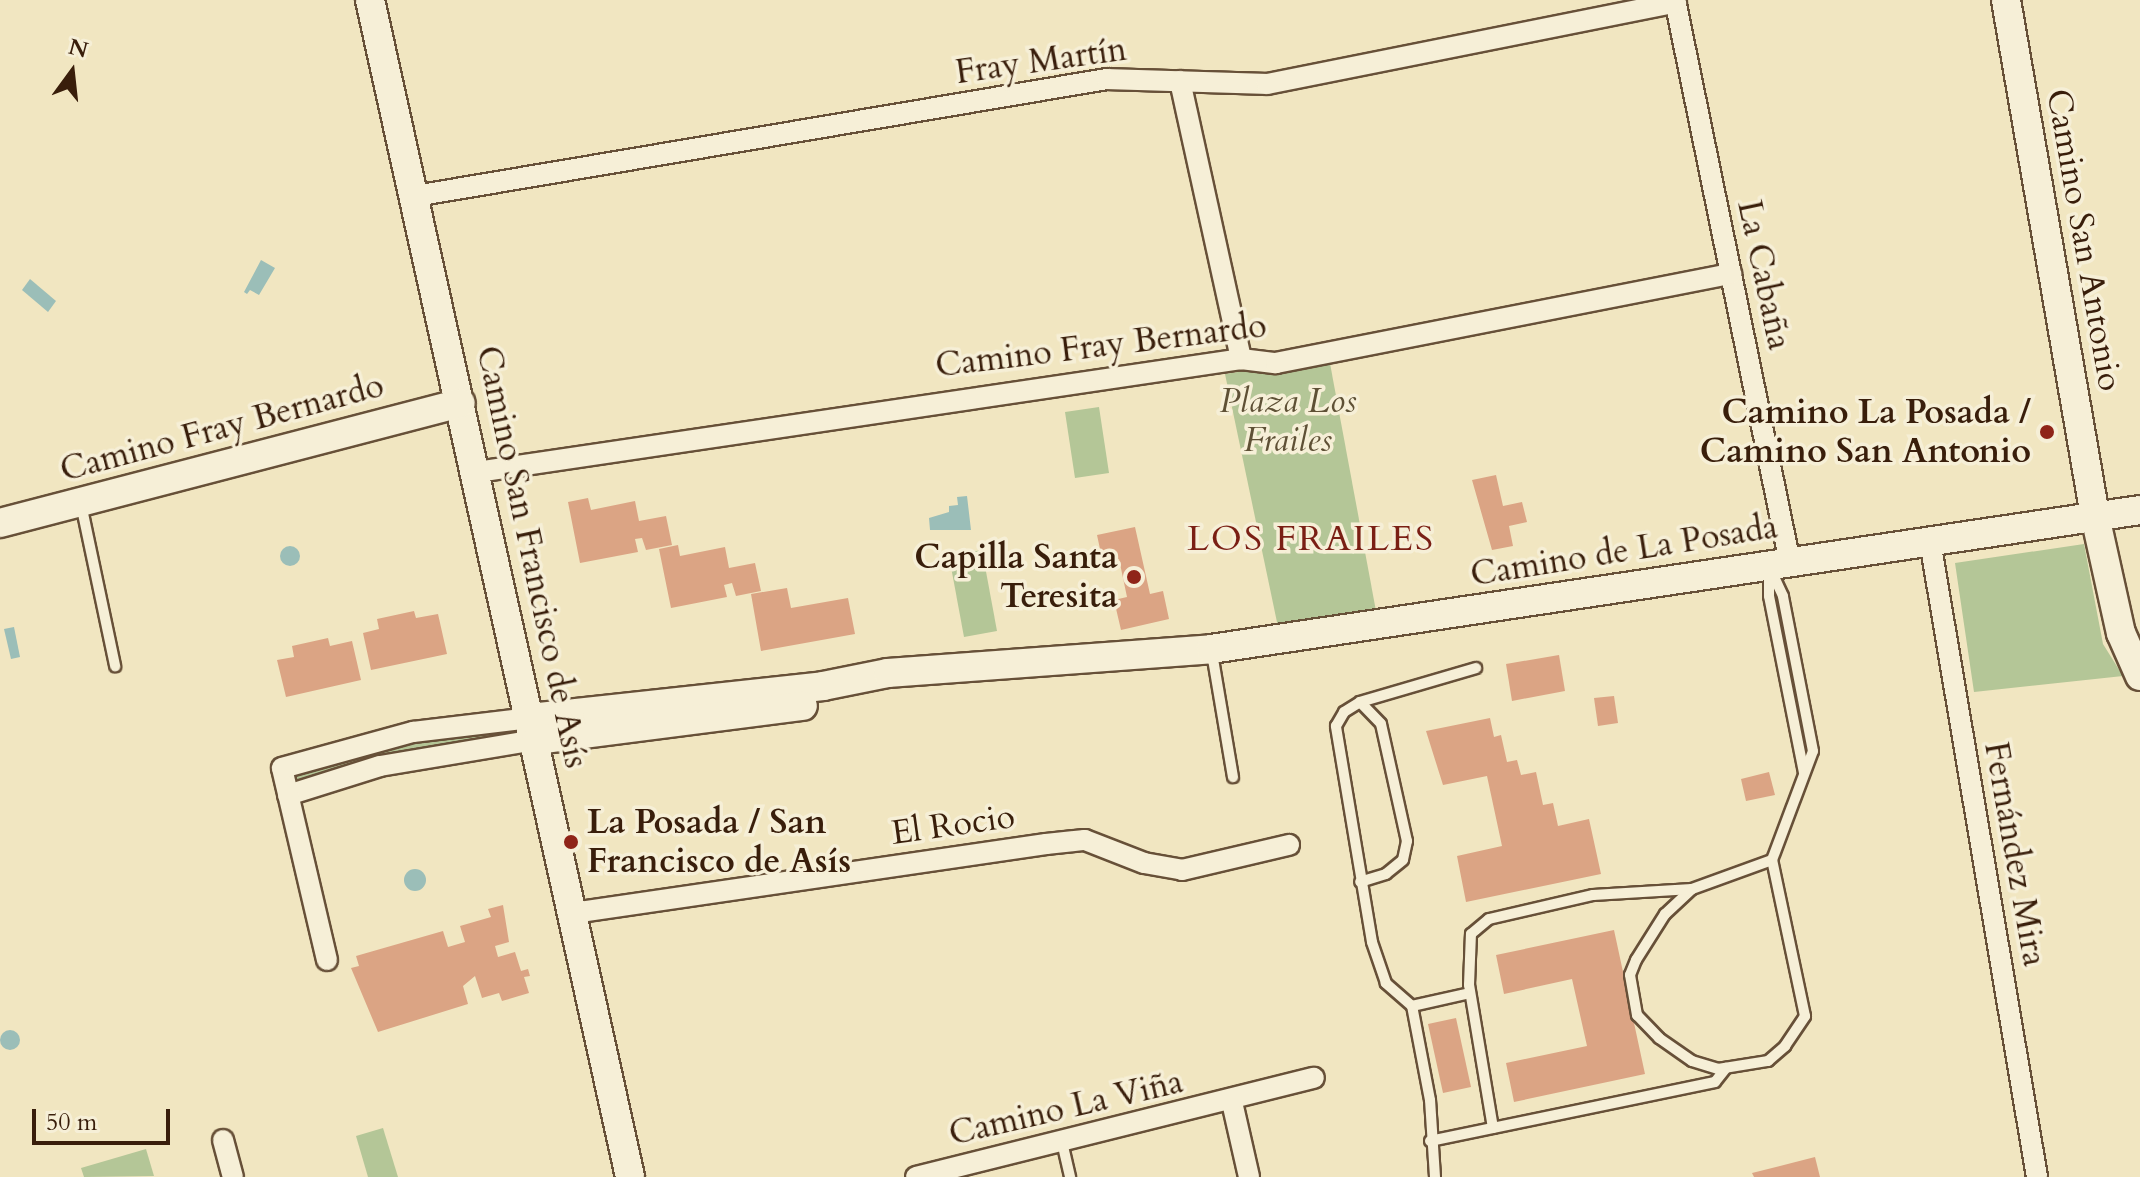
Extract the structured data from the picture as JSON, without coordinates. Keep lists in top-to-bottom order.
{
  "streets": {
    "street": [
      "Fray Martín",
      "Camino San Antonio",
      "La Cabaña",
      "Camino Fray Bernardo",
      "Camino de La Posada",
      "Camino San Francisco de Asís",
      "El Rocio",
      "Fernández Mira",
      "Camino La Viña"
    ]
  },
  "crossings": [
    ["Fray Martín", "La Cabaña"],
    ["Fray Martín", "Camino San Francisco de Asís"],
    ["Camino San Antonio", "Camino de La Posada"],
    ["La Cabaña", "Camino Fray Bernardo"],
    ["La Cabaña", "Camino de La Posada"],
    ["Camino Fray Bernardo", "Camino San Francisco de Asís"],
    ["Camino de La Posada", "Camino San Francisco de Asís"],
    ["Camino de La Posada", "Fernández Mira"],
    ["Camino San Francisco de Asís", "El Rocio"]
  ],
  "districts": ["LOS FRAILES"],
  "parks": ["Plaza Los Frailes"],
  "places": ["Camino La Posada / Camino San Antonio", "Capilla Santa Teresita", "La Posada / San Francisco de Asís"],
  "scale_bar": "50 m",
  "north": "top"
}
